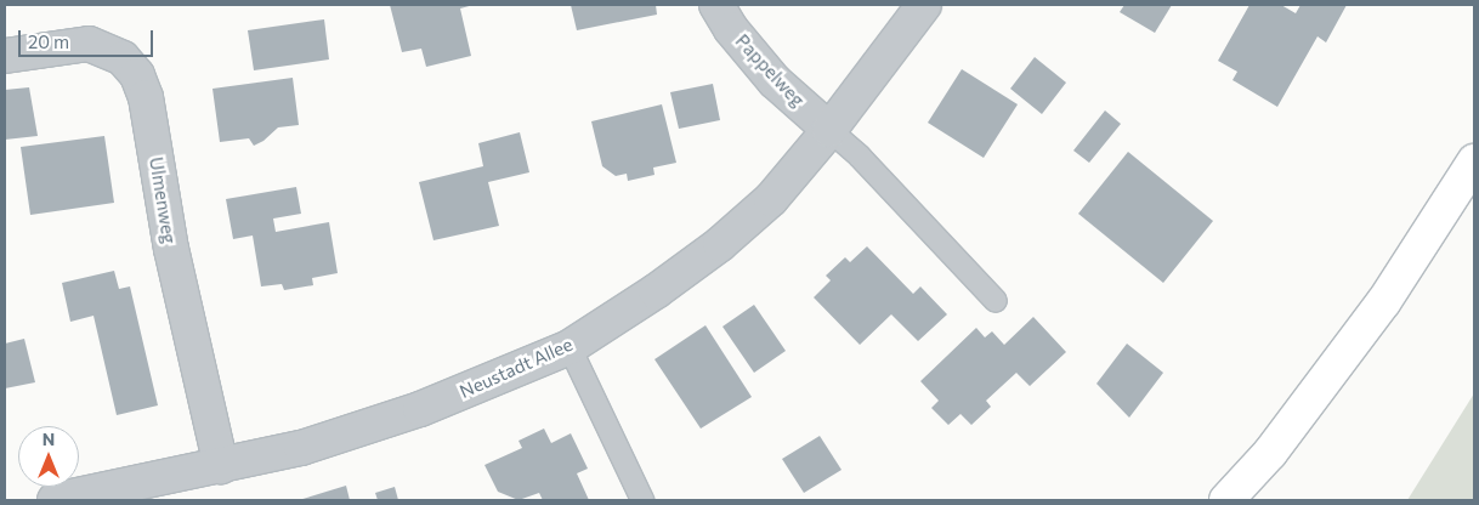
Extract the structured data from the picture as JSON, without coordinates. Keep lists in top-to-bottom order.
{
  "streets": {
    "street": ["Pappelweg", "Ulmenweg", "Neustadt Allee"]
  },
  "crossings": [
    ["Pappelweg", "Neustadt Allee"],
    ["Ulmenweg", "Neustadt Allee"]
  ],
  "scale_bar": "20 m",
  "north": "top"
}
